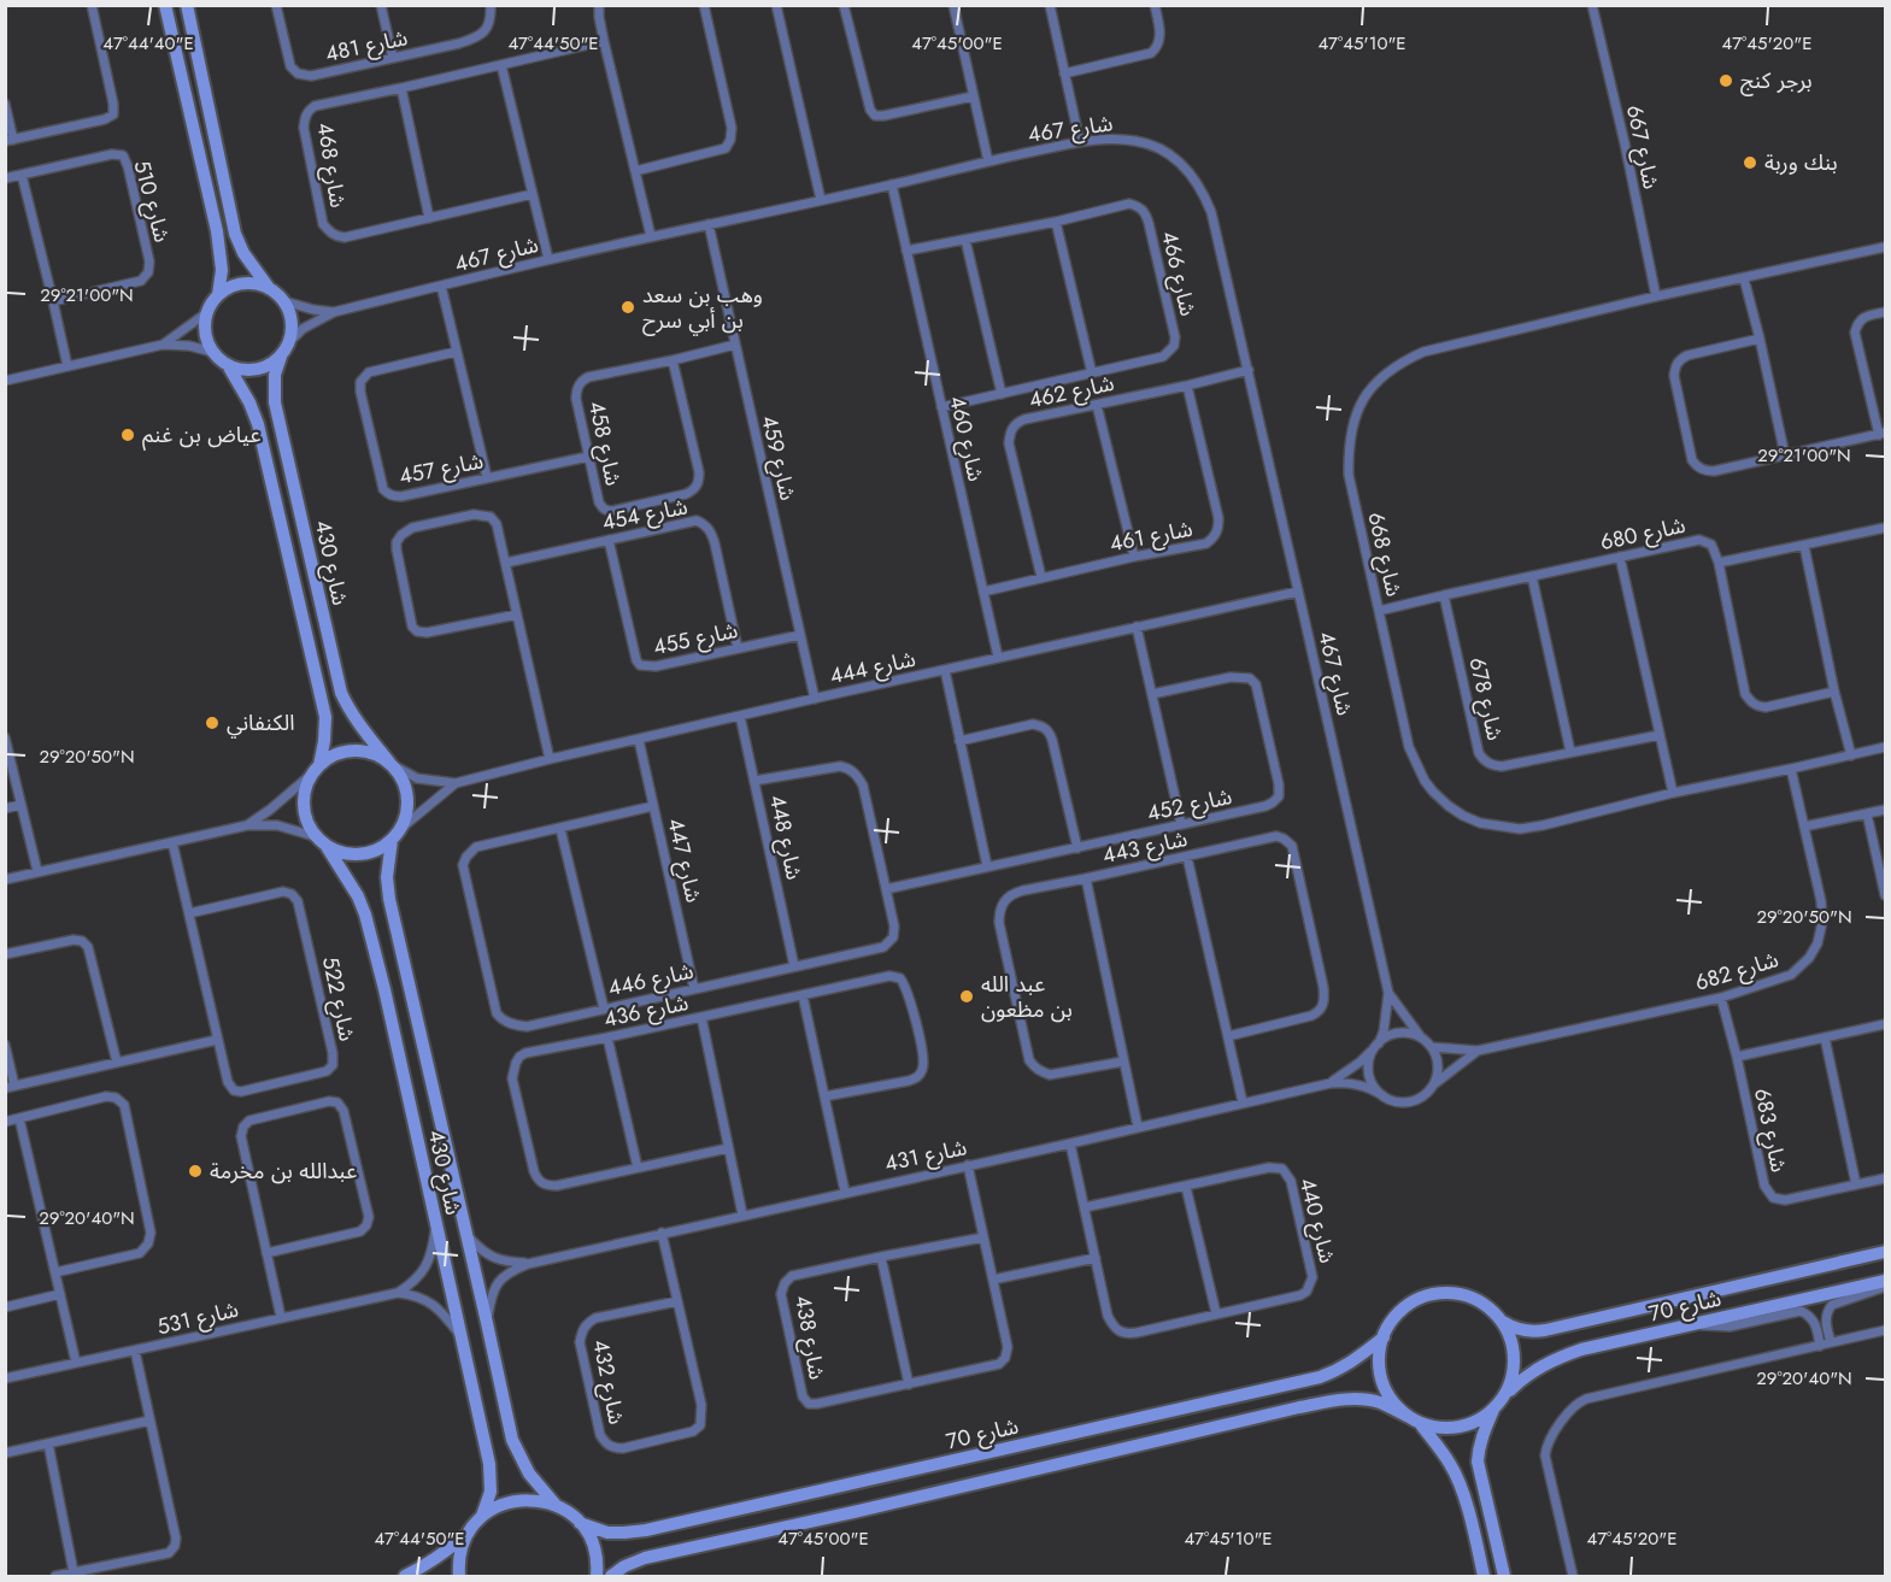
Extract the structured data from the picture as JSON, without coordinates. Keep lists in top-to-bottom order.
{
  "streets": {
    "main road": ["شارع 430", "شارع 70"],
    "street": [
      "شارع 481",
      "شارع 467",
      "شارع 667",
      "شارع 468",
      "شارع 510",
      "شارع 466",
      "شارع 462",
      "شارع 460",
      "شارع 458",
      "شارع 459",
      "شارع 457",
      "شارع 454",
      "شارع 680",
      "شارع 461",
      "شارع 668",
      "شارع 455",
      "شارع 444",
      "شارع 678",
      "شارع 452",
      "شارع 448",
      "شارع 443",
      "شارع 447",
      "شارع 682",
      "شارع 446",
      "شارع 522",
      "شارع 436",
      "شارع 683",
      "شارع 431",
      "شارع 440",
      "شارع 531",
      "شارع 438",
      "شارع 432"
    ]
  },
  "crossings": [
    ["شارع 467", "شارع 462"],
    ["شارع 467", "شارع 460"],
    ["شارع 467", "شارع 459"],
    ["شارع 467", "شارع 430"],
    ["شارع 467", "شارع 444"],
    ["شارع 467", "شارع 682"],
    ["شارع 467", "شارع 431"],
    ["شارع 667", "شارع 668"],
    ["شارع 466", "شارع 460"],
    ["شارع 462", "شارع 461"],
    ["شارع 460", "شارع 461"],
    ["شارع 460", "شارع 444"],
    ["شارع 458", "شارع 459"],
    ["شارع 458", "شارع 457"],
    ["شارع 459", "شارع 455"],
    ["شارع 459", "شارع 444"],
    ["شارع 454", "شارع 455"],
    ["شارع 680", "شارع 668"],
    ["شارع 680", "شارع 678"],
    ["شارع 668", "شارع 682"],
    ["شارع 430", "شارع 444"],
    ["شارع 430", "شارع 431"],
    ["شارع 430", "شارع 70"],
    ["شارع 430", "شارع 531"],
    ["شارع 444", "شارع 448"],
    ["شارع 444", "شارع 447"],
    ["شارع 452", "شارع 446"],
    ["شارع 448", "شارع 446"],
    ["شارع 447", "شارع 446"],
    ["شارع 682", "شارع 683"],
    ["شارع 682", "شارع 431"],
    ["شارع 431", "شارع 440"],
    ["شارع 431", "شارع 438"],
    ["شارع 431", "شارع 432"]
  ],
  "places": [
    "برجر كنج",
    "بنك وربة",
    "وهب بن سعد بن أبي سرح",
    "عياض بن غنم",
    "الكنفاني",
    "عبد الله بن مظعون",
    "عبدالله بن مخرمة"
  ],
  "coordinates": [
    "47°44'40\"E",
    "47°44'50\"E",
    "47°45'00\"E",
    "47°45'10\"E",
    "47°45'20\"E",
    "29°21'00\"N",
    "29°20'50\"N",
    "29°20'40\"N"
  ]
}
